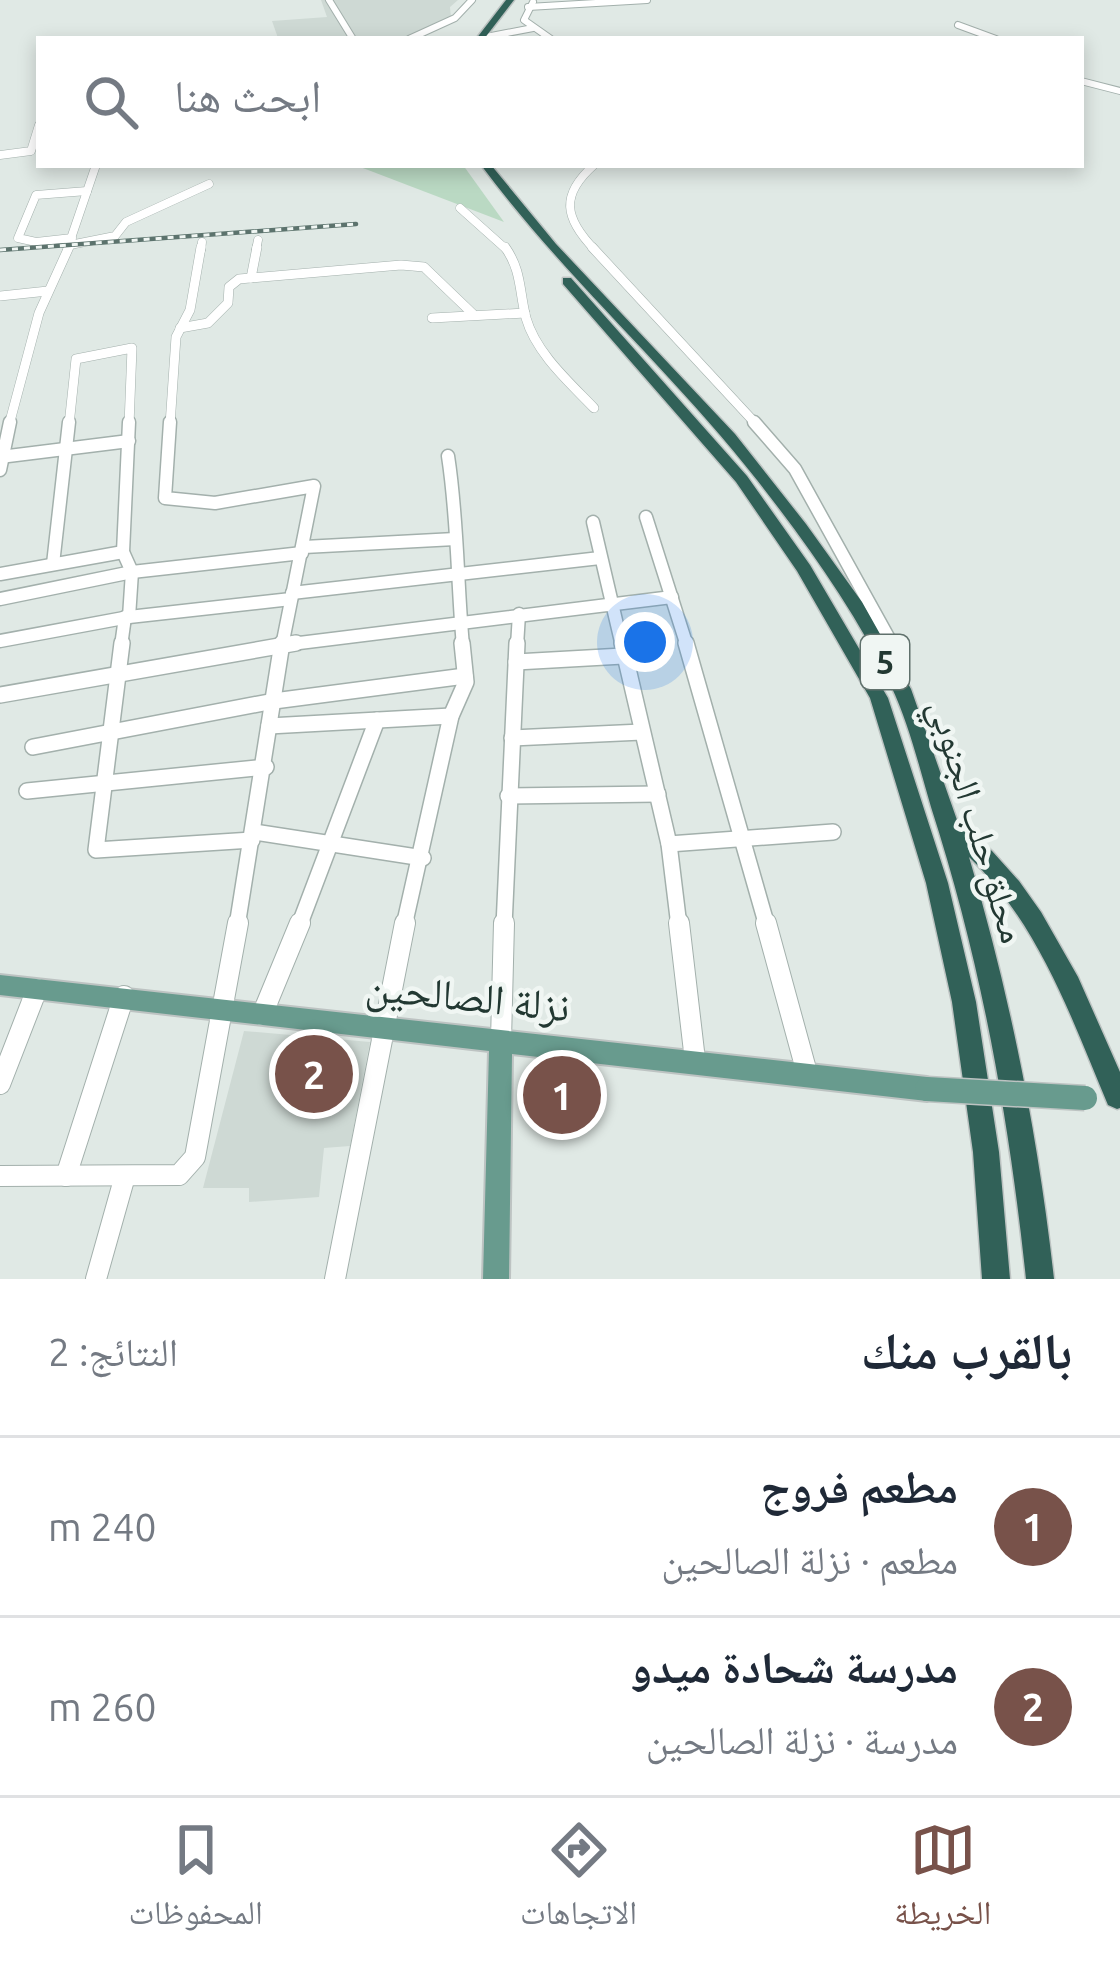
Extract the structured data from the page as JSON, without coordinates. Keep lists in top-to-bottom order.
{
  "streets": {
    "highway": ["5", "محلق حلب الجنوبي"],
    "main road": ["نزلة الصالحين"]
  },
  "page": {
    "search": "ابحث هنا",
    "pins": ["2", "1"],
    "heading": ["بالقرب منك", "النتائج: 2"],
    "list": [
      {
        "mark": "1",
        "name": "مطعم فروج",
        "note": "مطعم · نزلة الصالحين",
        "value": "240 m"
      },
      {
        "mark": "2",
        "name": "مدرسة شحادة ميدو",
        "note": "مدرسة · نزلة الصالحين",
        "value": "260 m"
      }
    ],
    "nav": ["الخريطة", "الاتجاهات", "المحفوظات"]
  }
}
